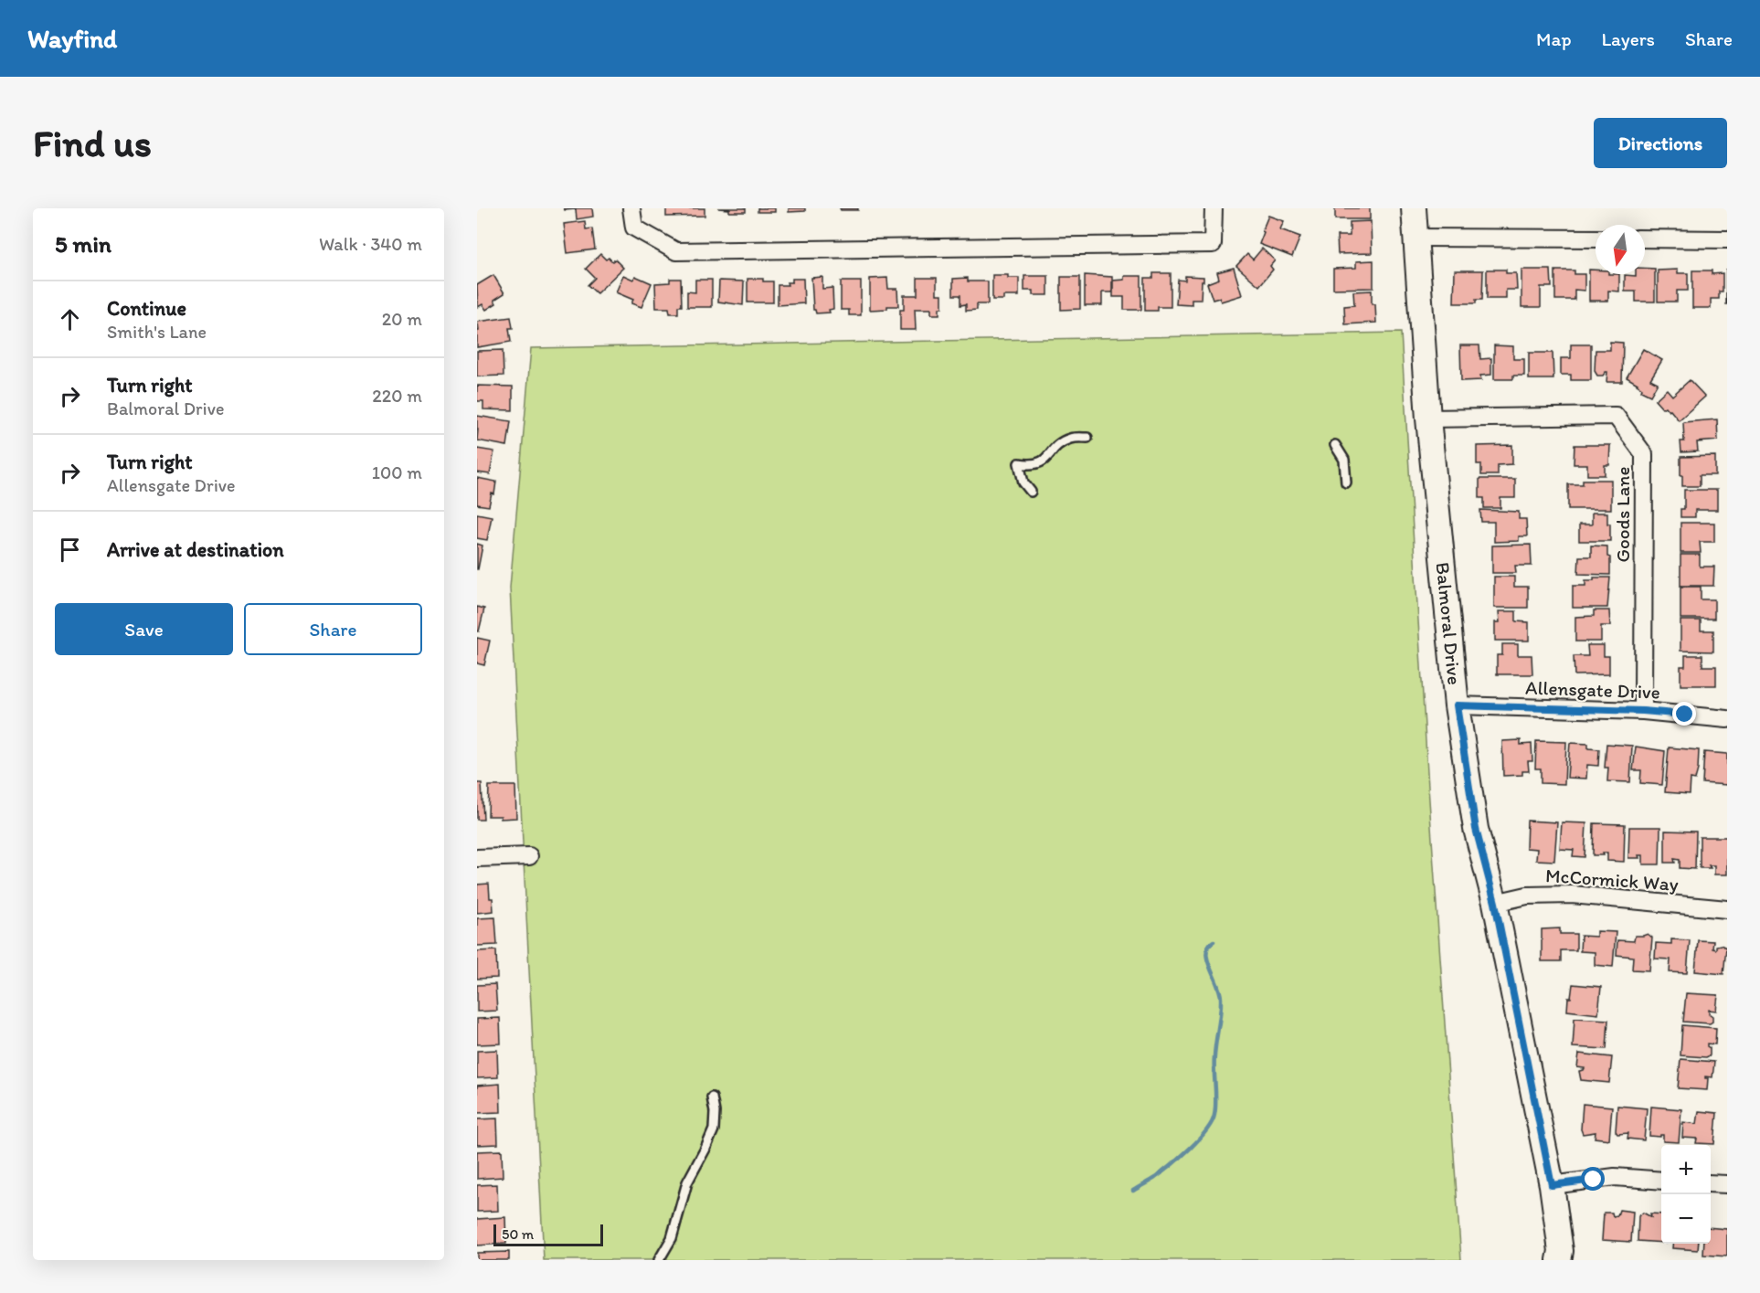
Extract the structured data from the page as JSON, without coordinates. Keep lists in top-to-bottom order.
{
  "streets": {
    "street": [
      "Goods Lane",
      "Balmoral Drive",
      "Allensgate Drive",
      "McCormick Way"
    ]
  },
  "crossings": [
    ["Goods Lane", "Balmoral Drive"],
    ["Goods Lane", "Allensgate Drive"],
    ["Balmoral Drive", "Allensgate Drive"],
    ["Balmoral Drive", "McCormick Way"]
  ],
  "scale_bar": "50 m",
  "north": "bottom",
  "page": {
    "header": "Wayfind",
    "nav": ["Map", "Layers", "Share"],
    "buttons": [
      "Directions",
      ["Save", "Share"]
    ],
    "title": "Find us",
    "heading": ["5 min", "Walk · 340 m"],
    "list": [
      ["Continue", "Smith's Lane", "20 m"],
      ["Turn right", "Balmoral Drive", "220 m"],
      ["Turn right", "Allensgate Drive", "100 m"],
      "Arrive at destination"
    ],
    "map_buttons": ["+", "−"],
    "scale": "50 m"
  }
}
